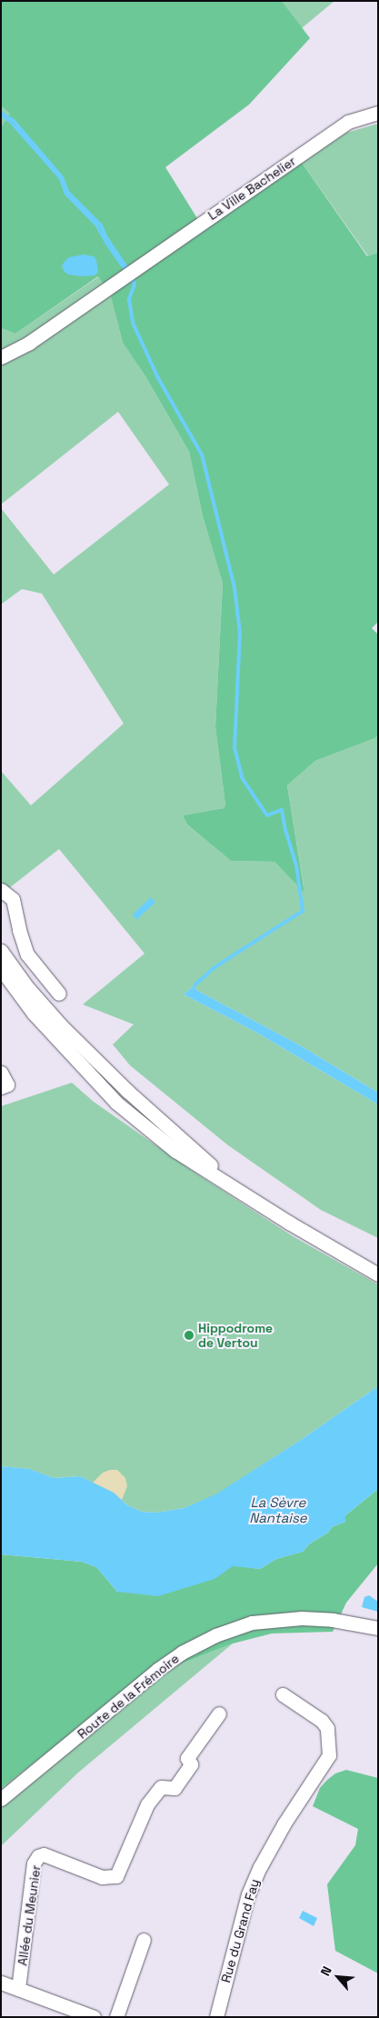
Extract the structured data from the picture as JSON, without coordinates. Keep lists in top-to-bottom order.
{
  "streets": {
    "street": [
      "La Ville Bachelier",
      "Route de la Frémoire",
      "Allée du Meunier",
      "Rue du Grand Fay"
    ]
  },
  "water": ["La Sèvre Nantaise"],
  "places": ["Hippodrome de Vertou"],
  "north": "top left"
}
